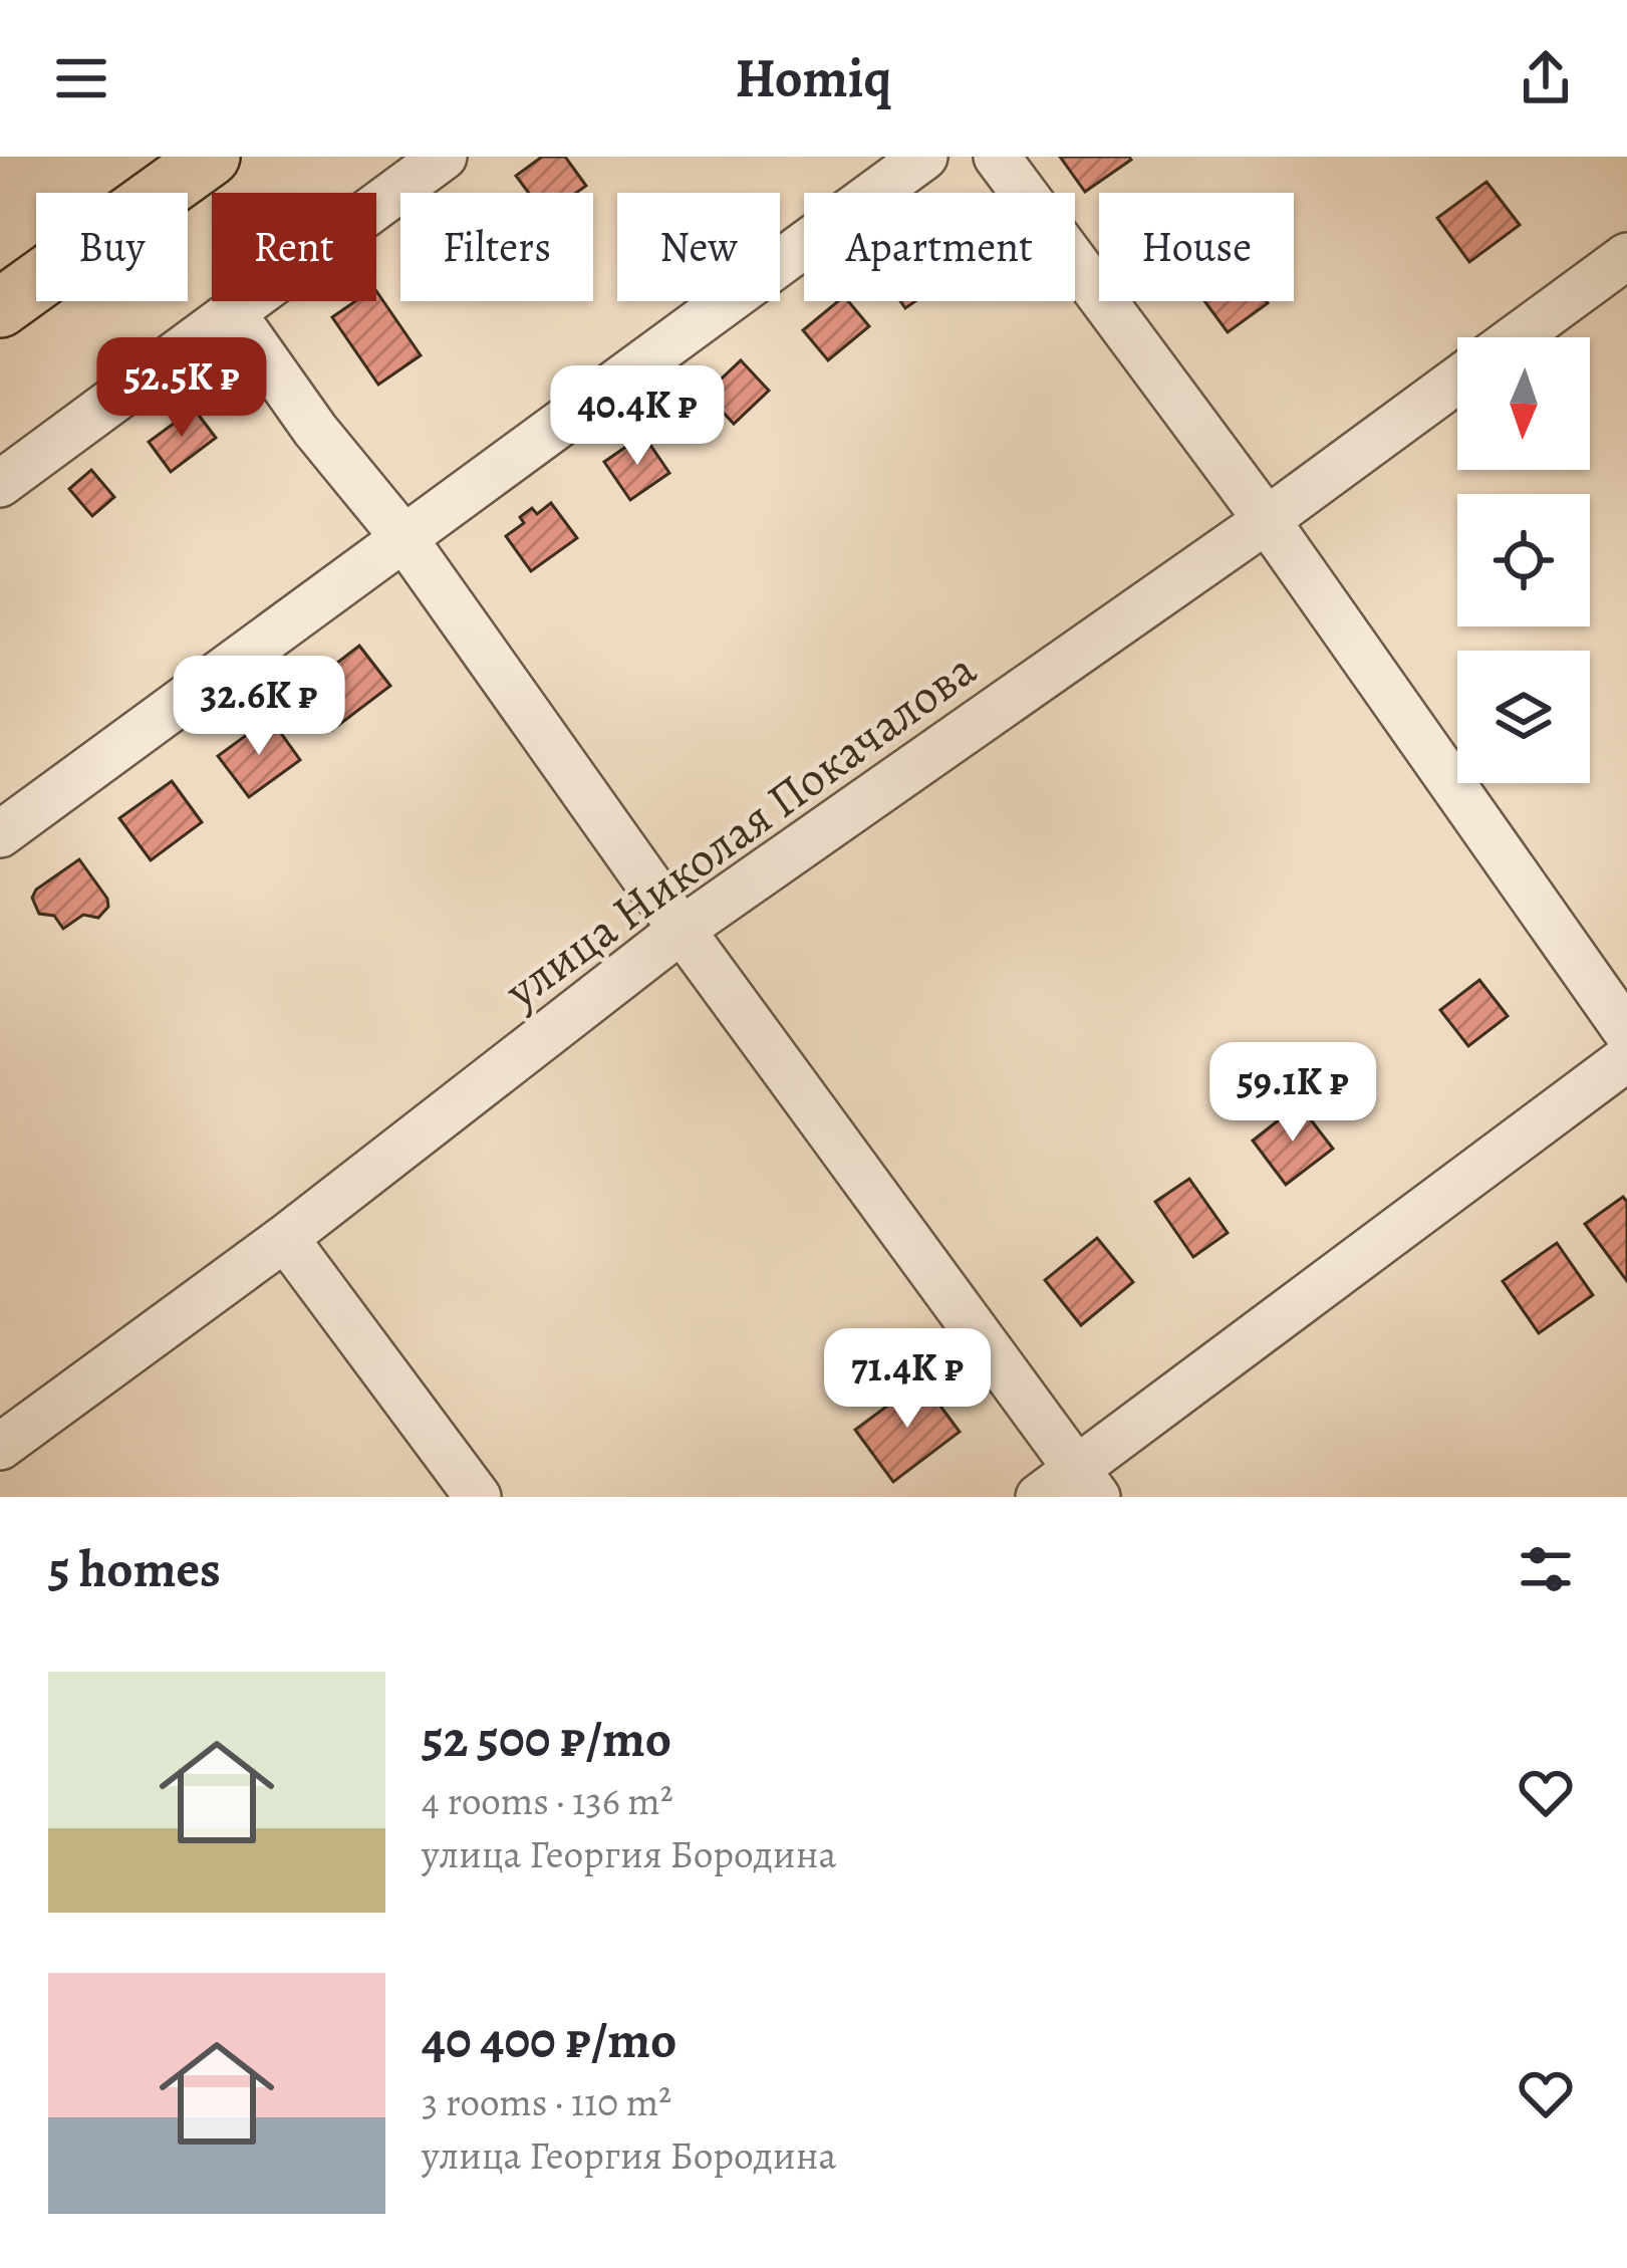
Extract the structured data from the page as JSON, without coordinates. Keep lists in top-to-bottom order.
{
  "streets": {
    "street": ["улица Николая Покачалова"]
  },
  "north": "bottom",
  "page": {
    "header": "Homiq",
    "chip": [
      "Buy",
      "Rent",
      "Filters",
      "New",
      "Apartment",
      "House"
    ],
    "price": [
      "52.5K ₽",
      "40.4K ₽",
      "32.6K ₽",
      "59.1K ₽",
      "71.4K ₽"
    ],
    "heading": "5 homes",
    "list": [
      {
        "name": "52 500 ₽/mo",
        "note": "4 rooms · 136 m² · улица Георгия Бородина"
      },
      {
        "name": "40 400 ₽/mo",
        "note": "3 rooms · 110 m² · улица Георгия Бородина"
      }
    ]
  }
}
